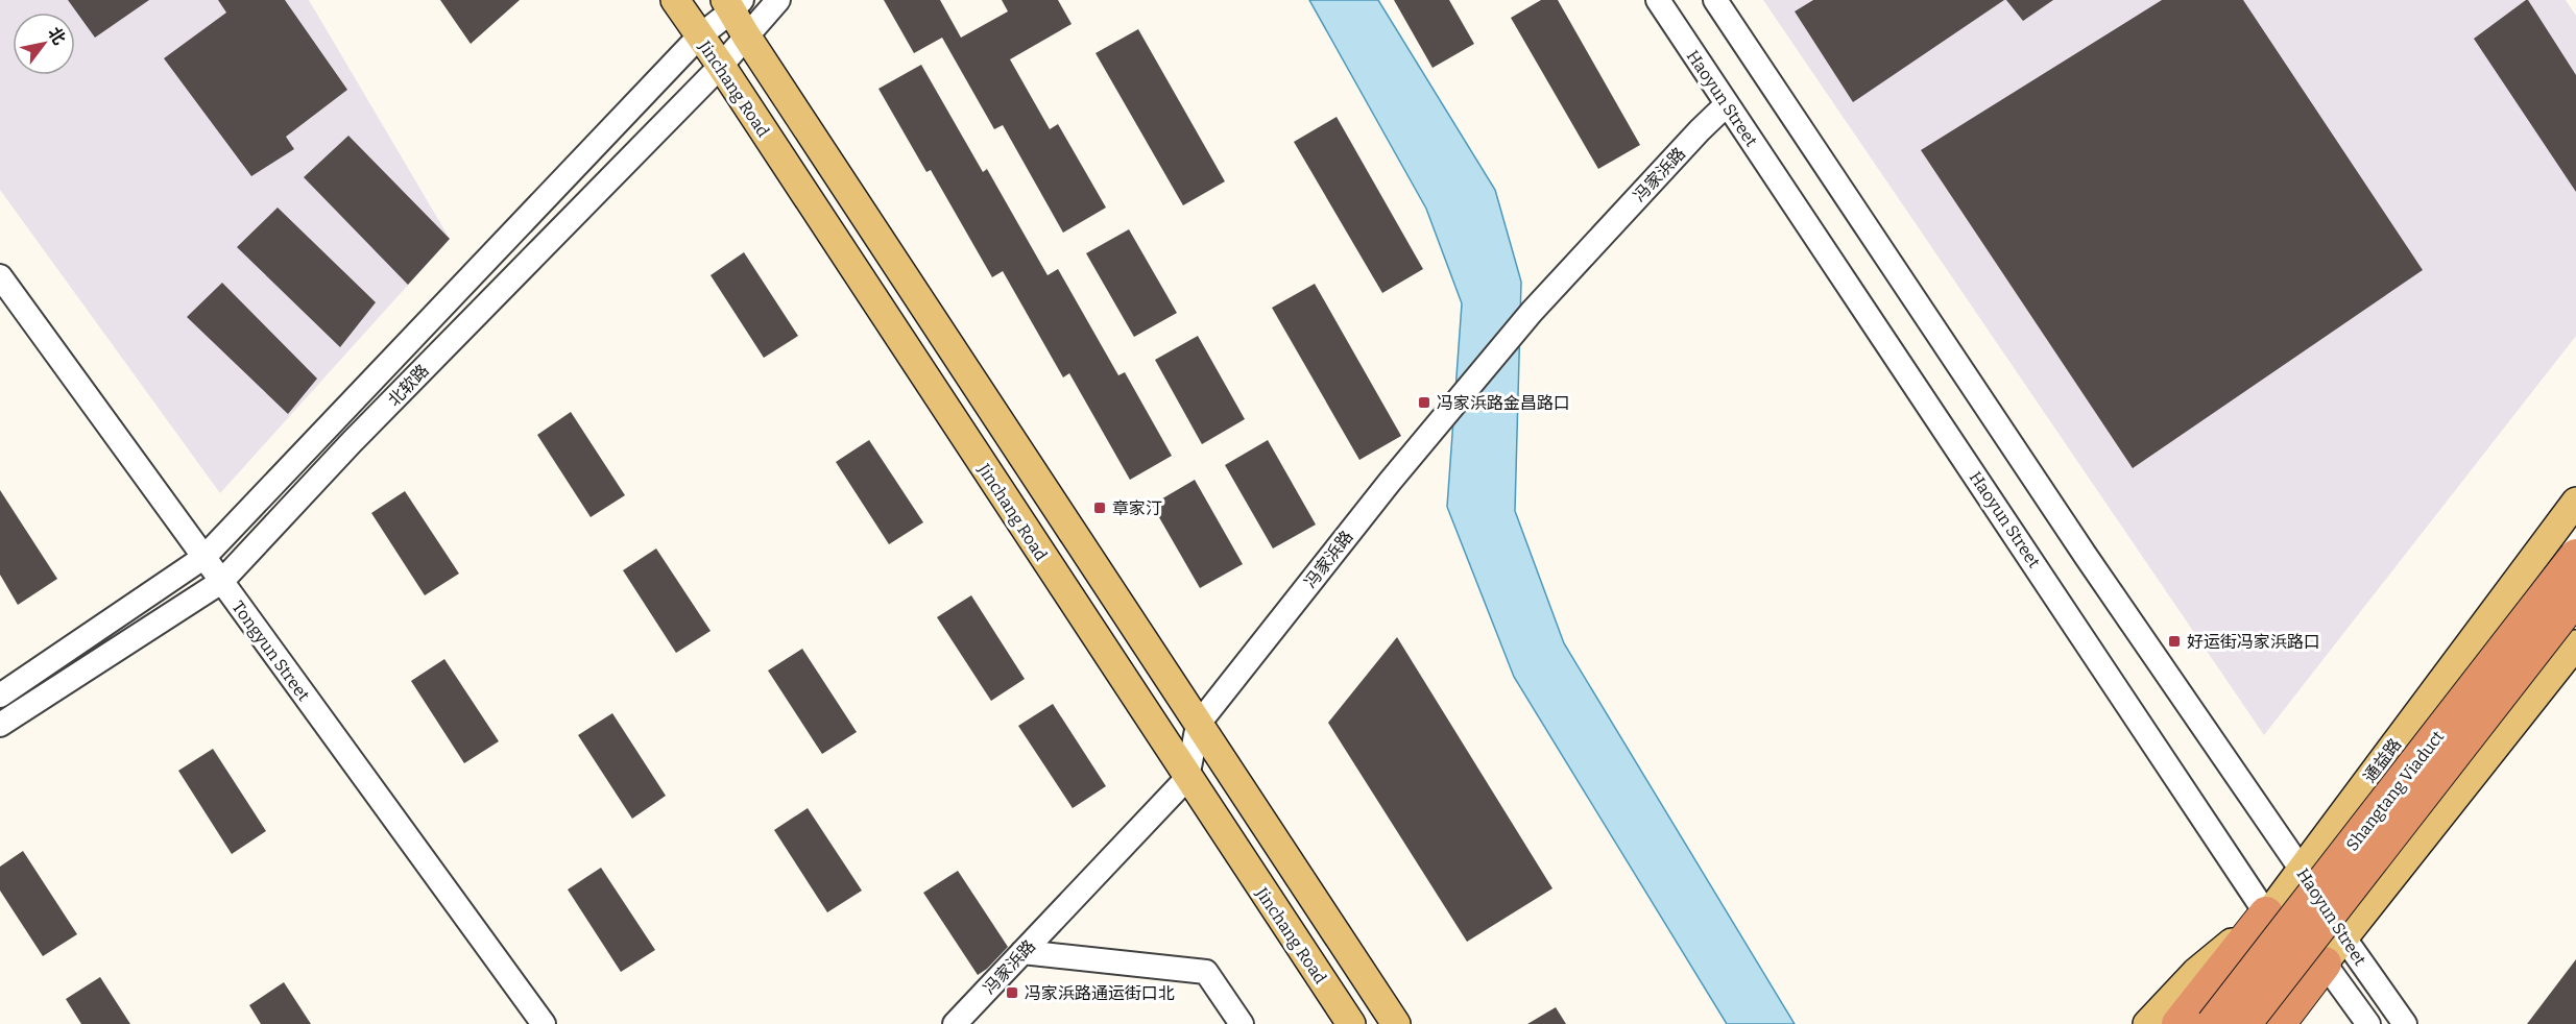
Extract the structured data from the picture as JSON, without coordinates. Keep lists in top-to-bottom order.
{
  "streets": {
    "highway": ["Shangtang Viaduct"],
    "main road": ["Jinchang Road", "通益路"],
    "street": [
      "Haoyun Street",
      "冯家浜路",
      "北软路",
      "Tongyun Street"
    ]
  },
  "crossings": [
    ["Jinchang Road", "冯家浜路"],
    ["Jinchang Road", "北软路"],
    ["Haoyun Street", "冯家浜路"],
    ["Haoyun Street", "通益路"],
    ["北软路", "Tongyun Street"]
  ],
  "places": {
    "transit": [
      "冯家浜路金昌路口",
      "章家汀",
      "好运街冯家浜路口",
      "冯家浜路通运街口北"
    ]
  },
  "north": "top right"
}
